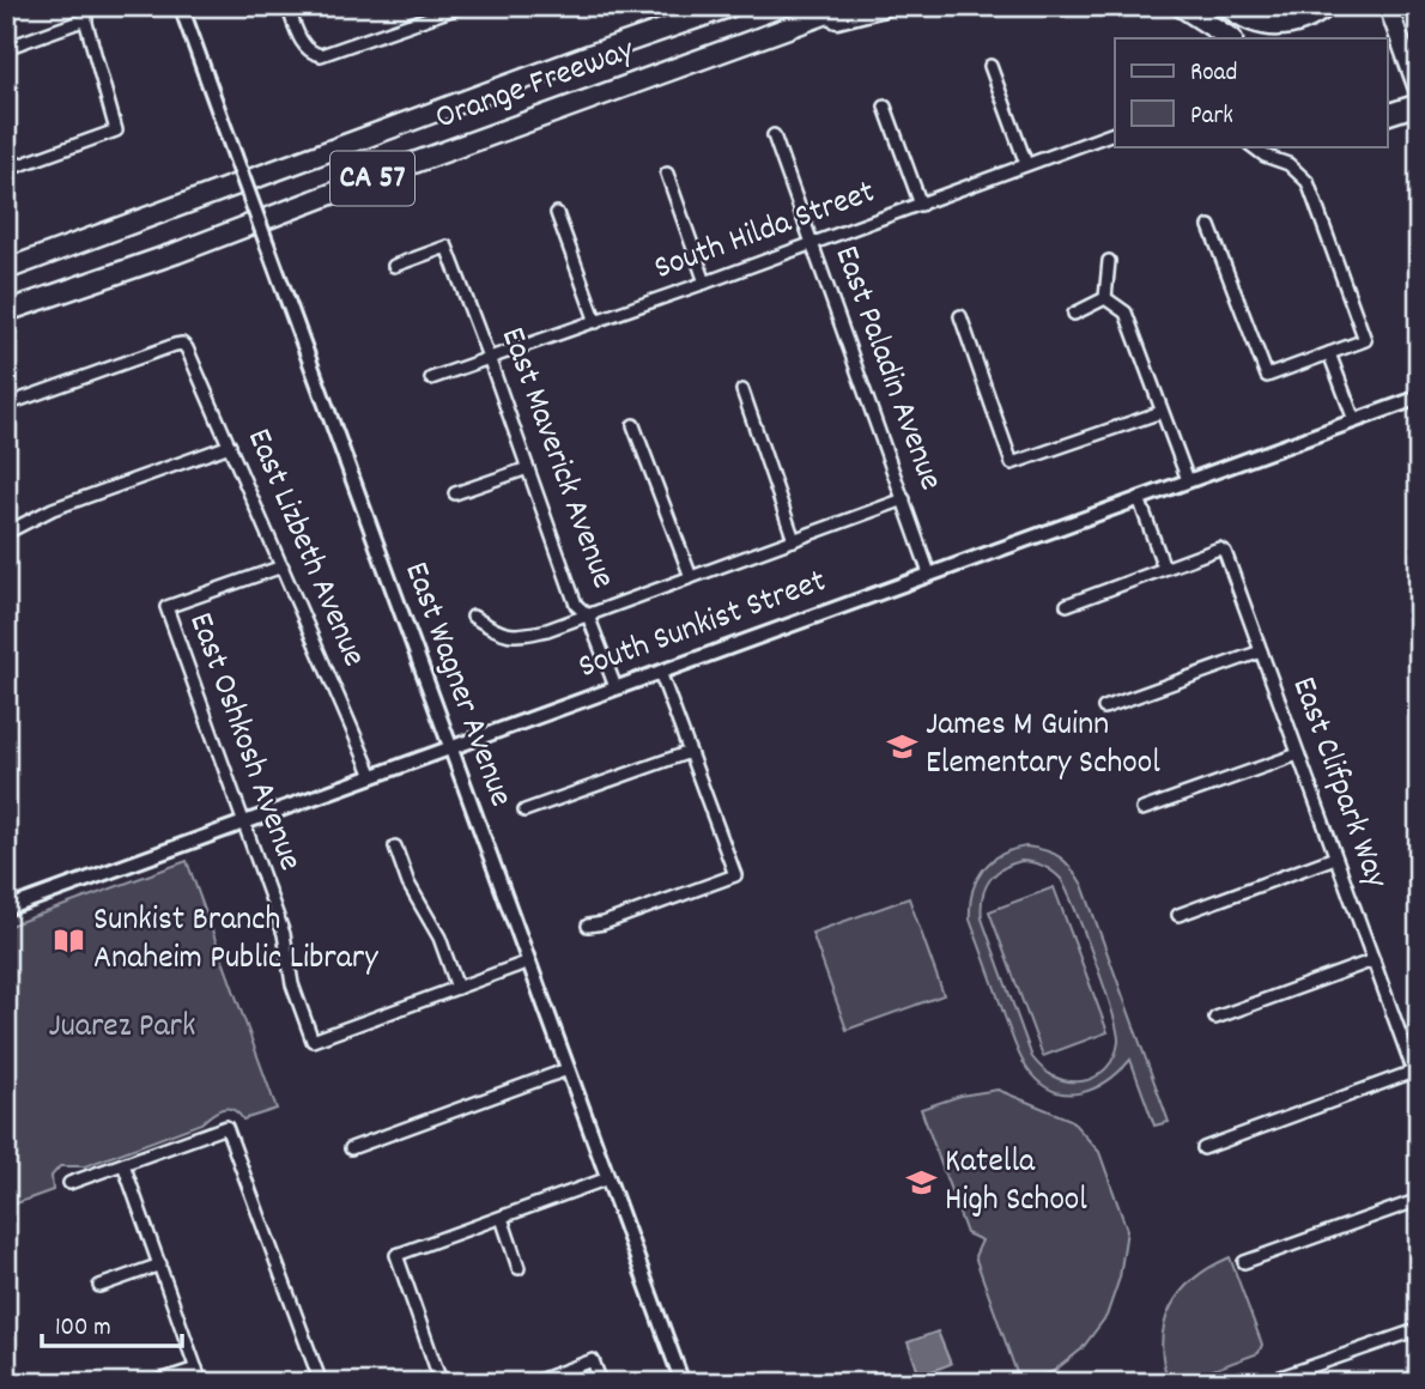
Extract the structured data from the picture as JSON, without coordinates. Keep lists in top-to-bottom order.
{
  "streets": {
    "highway": ["Orange Freeway", "CA 57"],
    "street": [
      "South Hilda Street",
      "East Paladin Avenue",
      "East Maverick Avenue",
      "East Lizbeth Avenue",
      "South Sunkist Street",
      "East Wagner Avenue",
      "East Oshkosh Avenue",
      "East Clifpark Way"
    ]
  },
  "crossings": [
    ["South Hilda Street", "East Paladin Avenue"],
    ["South Hilda Street", "East Maverick Avenue"],
    ["East Paladin Avenue", "South Sunkist Street"],
    ["East Maverick Avenue", "South Sunkist Street"],
    ["East Lizbeth Avenue", "South Sunkist Street"],
    ["East Lizbeth Avenue", "East Oshkosh Avenue"],
    ["South Sunkist Street", "East Wagner Avenue"],
    ["South Sunkist Street", "East Oshkosh Avenue"]
  ],
  "parks": ["Juarez Park"],
  "places": {
    "school or university": ["James M Guinn Elementary School", "Katella High School"],
    "library": ["Sunkist Branch Anaheim Public Library"]
  },
  "legend": ["Road", "Park"],
  "scale_bar": "100 m"
}
